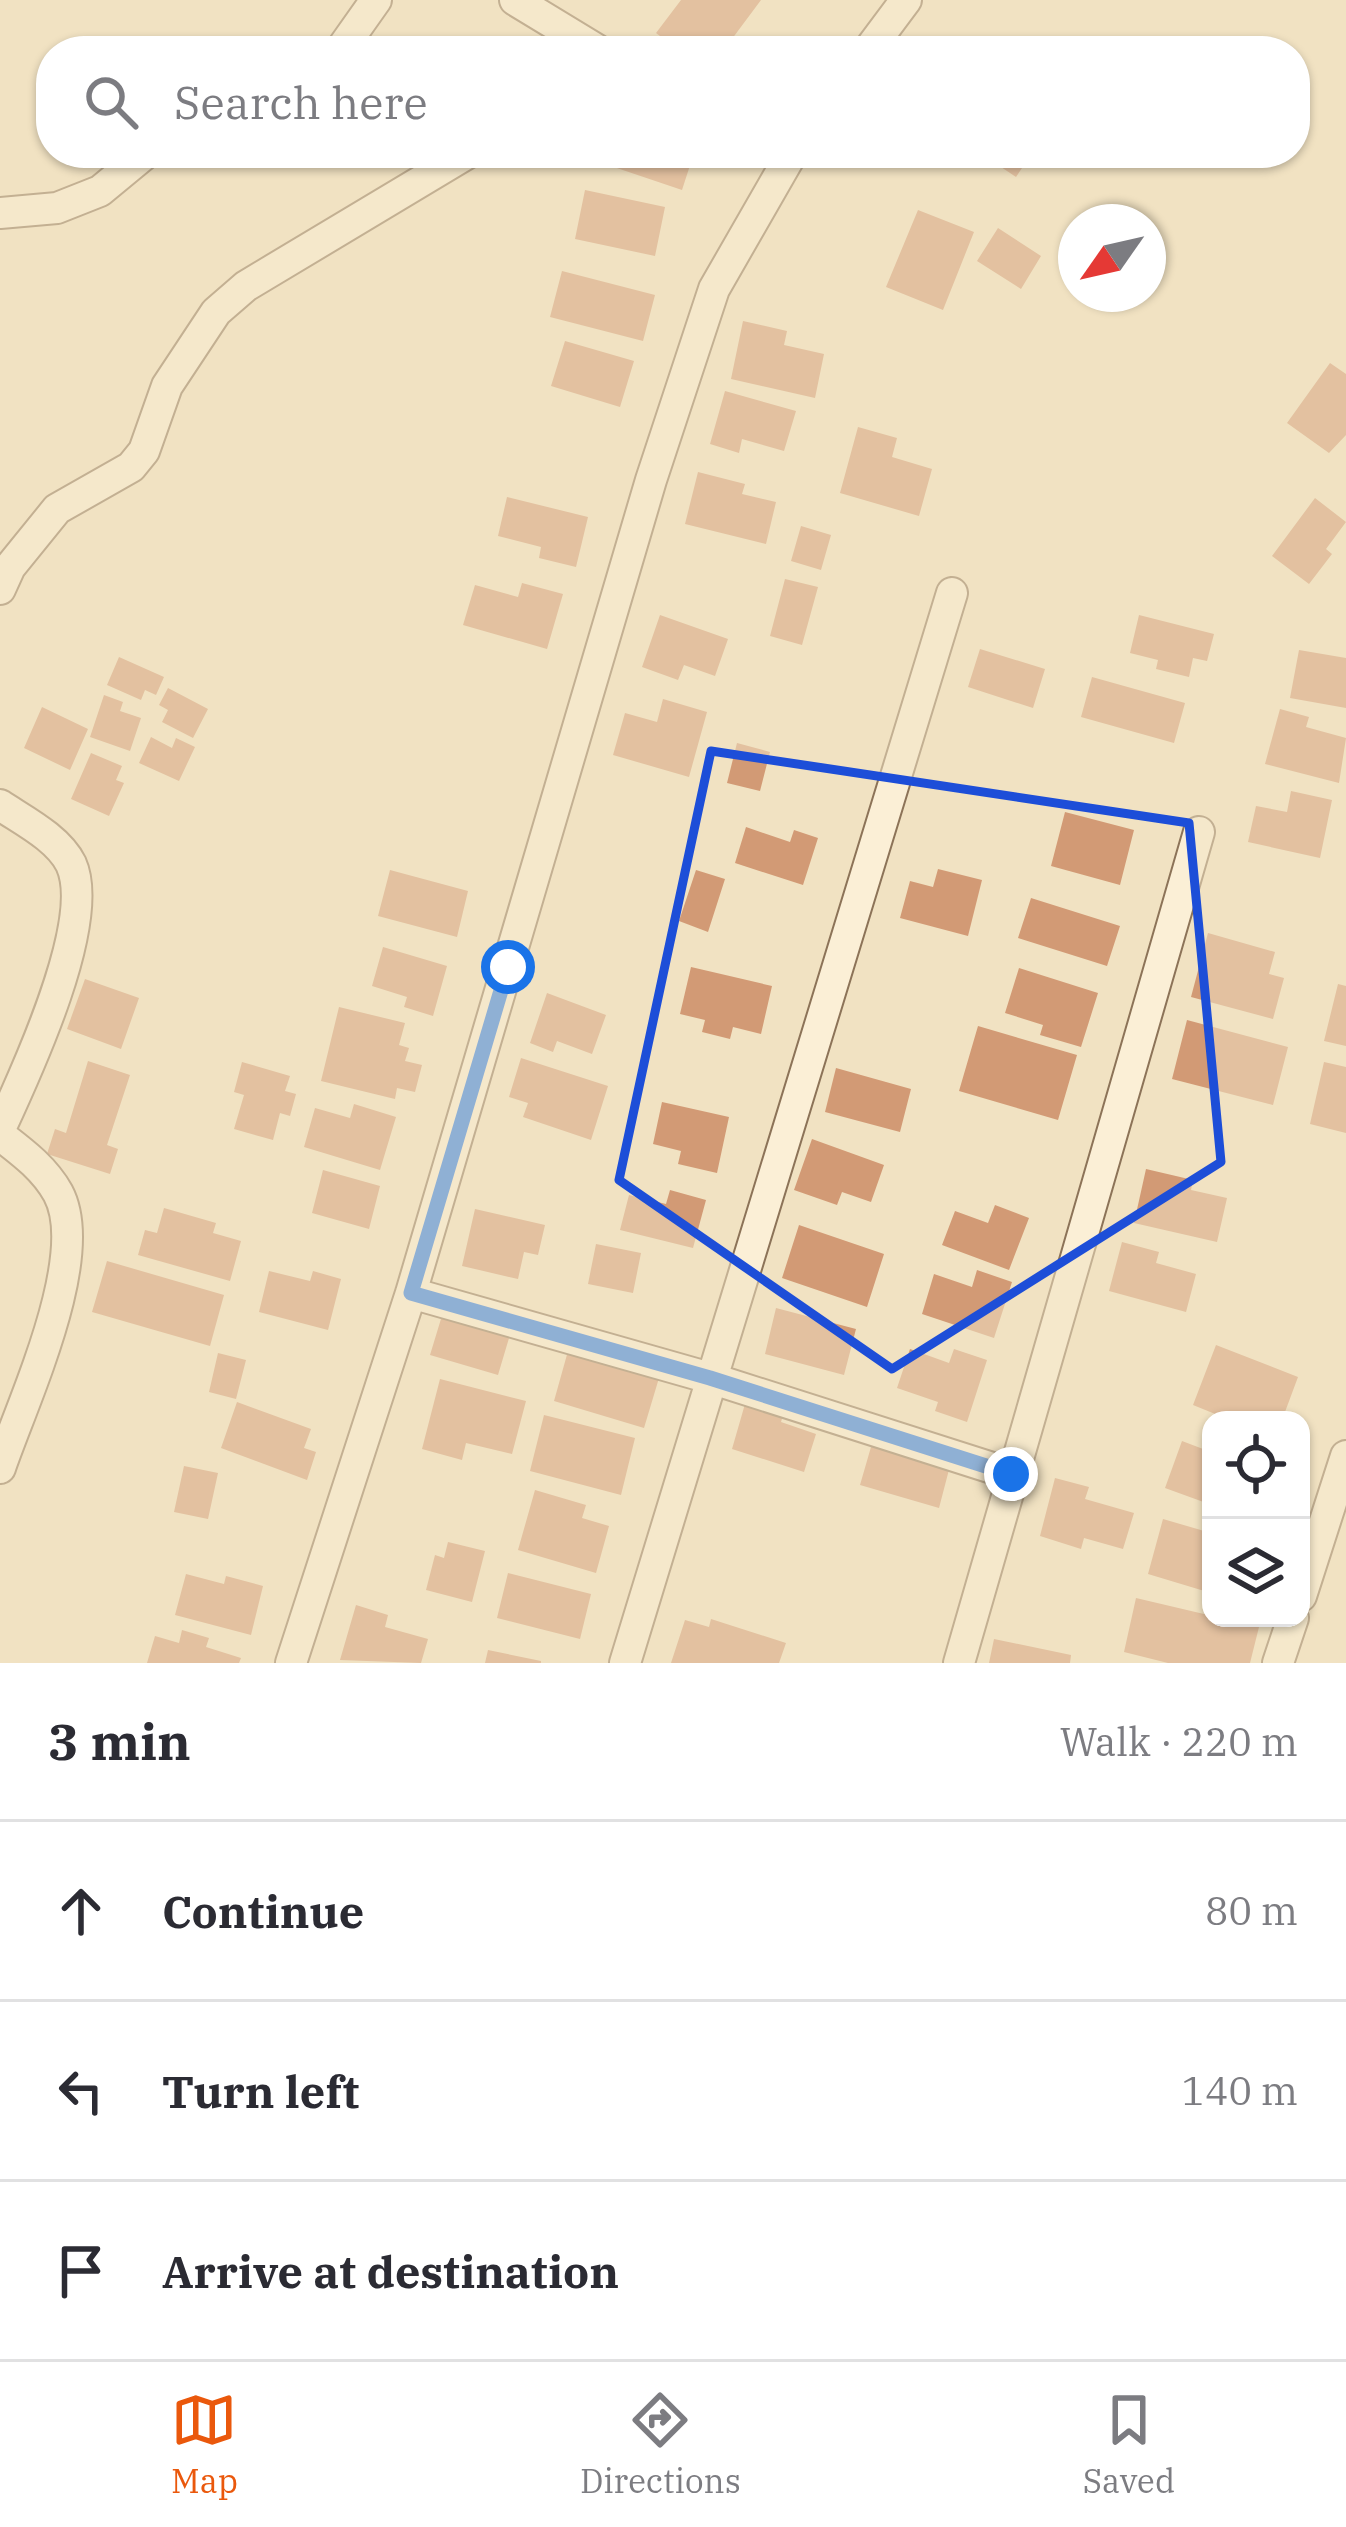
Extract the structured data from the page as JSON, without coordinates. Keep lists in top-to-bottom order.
{
  "north": "bottom left",
  "page": {
    "search": "Search here",
    "heading": ["3 min", "Walk · 220 m"],
    "list": [
      ["Continue", "80 m"],
      ["Turn left", "140 m"],
      "Arrive at destination"
    ],
    "nav": ["Map", "Directions", "Saved"]
  }
}
